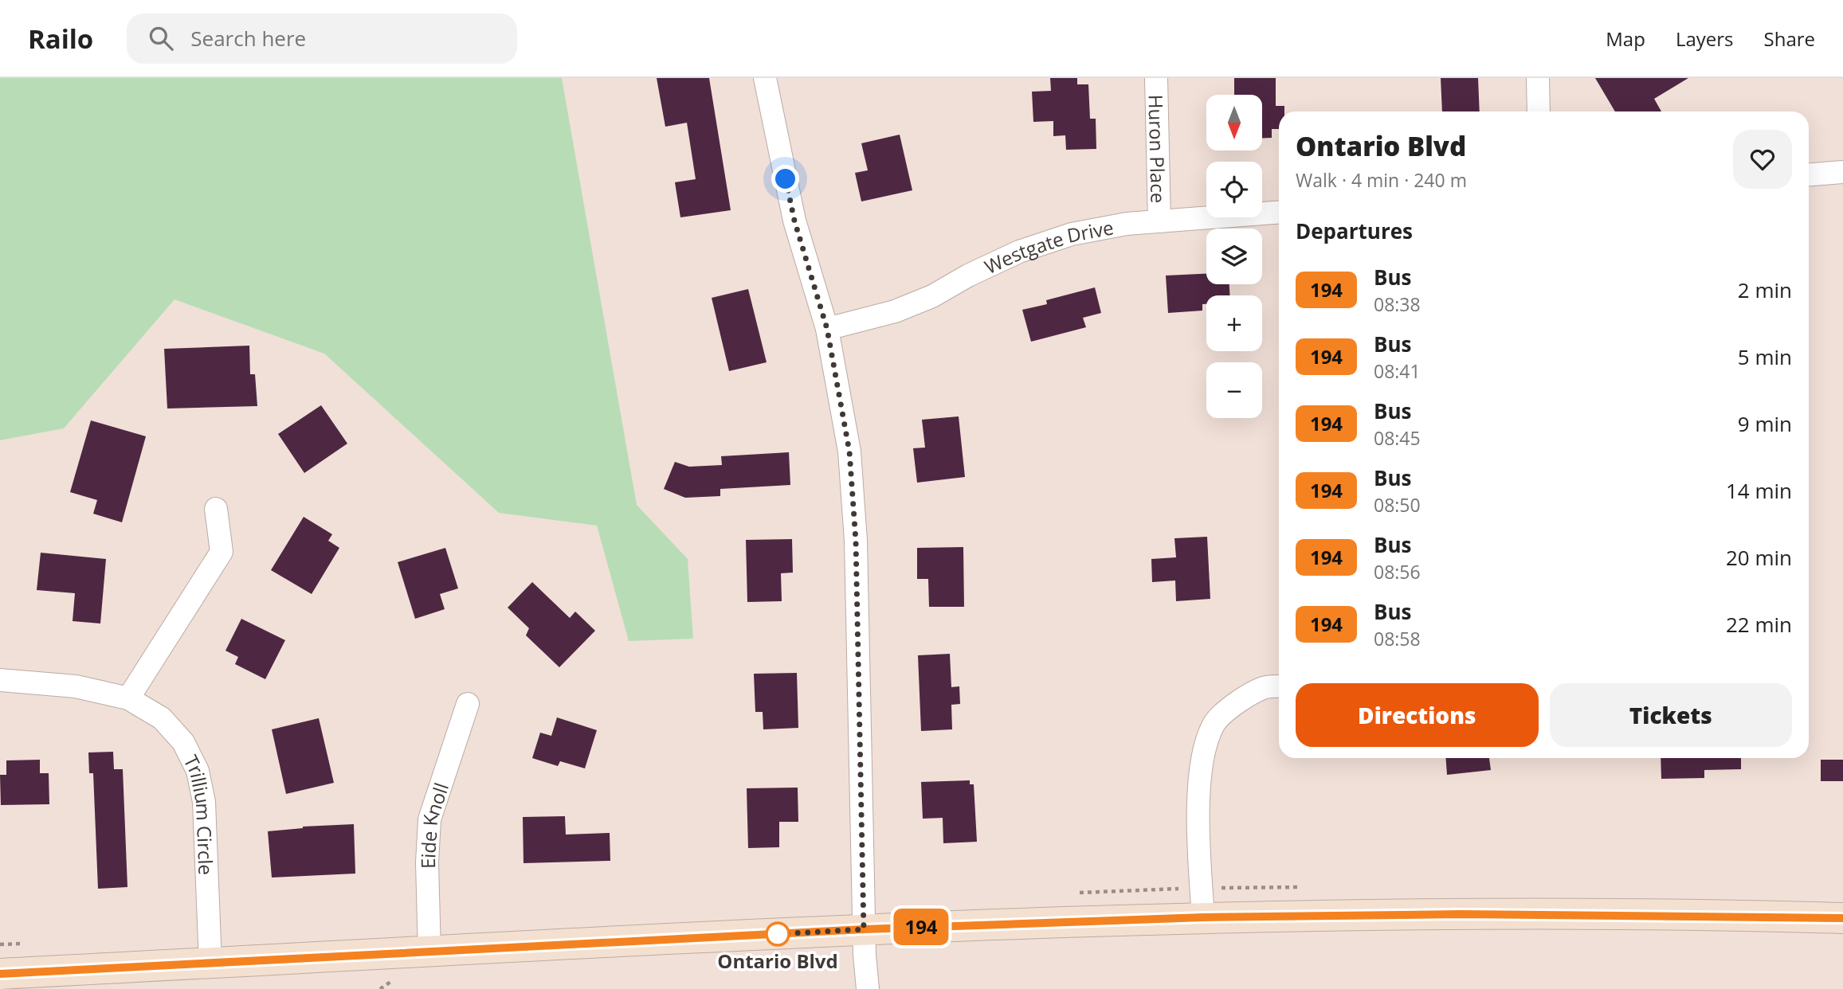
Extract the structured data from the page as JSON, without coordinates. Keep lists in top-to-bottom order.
{
  "streets": {
    "street": [
      "Huron Place",
      "Westgate Drive",
      "Trillium Circle",
      "Eide Knoll"
    ]
  },
  "crossings": [
    ["Huron Place", "Westgate Drive"]
  ],
  "places": ["Ontario Blvd"],
  "lines": ["bus line 194"],
  "north": "bottom",
  "page": {
    "header": "Railo",
    "search": "Search here",
    "nav": ["Map", "Layers", "Share"],
    "on_map": "194",
    "map_buttons": ["+", "−"],
    "heading": [
      ["Ontario Blvd", "Walk · 4 min · 240 m"],
      "Departures"
    ],
    "list": [
      {
        "mark": "194",
        "name": "Bus",
        "note": "08:38",
        "value": "2 min"
      },
      {
        "mark": "194",
        "name": "Bus",
        "note": "08:41",
        "value": "5 min"
      },
      {
        "mark": "194",
        "name": "Bus",
        "note": "08:45",
        "value": "9 min"
      },
      {
        "mark": "194",
        "name": "Bus",
        "note": "08:50",
        "value": "14 min"
      },
      {
        "mark": "194",
        "name": "Bus",
        "note": "08:56",
        "value": "20 min"
      },
      {
        "mark": "194",
        "name": "Bus",
        "note": "08:58",
        "value": "22 min"
      }
    ],
    "buttons": ["Directions", "Tickets"]
  }
}
